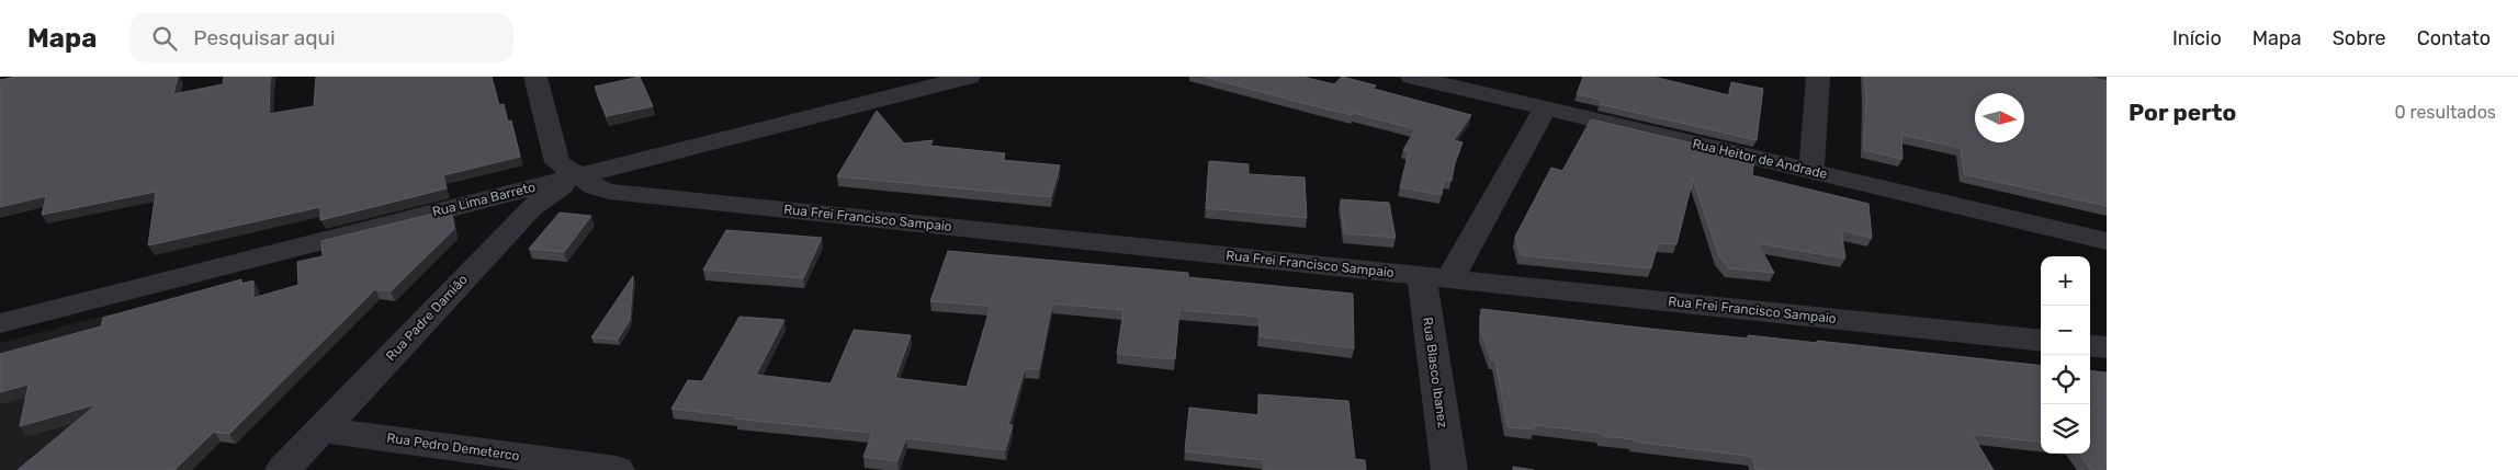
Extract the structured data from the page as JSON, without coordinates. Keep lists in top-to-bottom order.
{
  "streets": {
    "street": [
      "Rua Heitor de Andrade",
      "Rua Lima Barreto",
      "Rua Frei Francisco Sampaio",
      "Rua Padre Damião",
      "Rua Blasco Ibanez",
      "Rua Pedro Demeterco"
    ]
  },
  "crossings": [
    ["Rua Lima Barreto", "Rua Frei Francisco Sampaio"],
    ["Rua Lima Barreto", "Rua Padre Damião"],
    ["Rua Frei Francisco Sampaio", "Rua Padre Damião"],
    ["Rua Frei Francisco Sampaio", "Rua Blasco Ibanez"],
    ["Rua Padre Damião", "Rua Pedro Demeterco"]
  ],
  "north": "right",
  "page": {
    "header": "Mapa",
    "search": "Pesquisar aqui",
    "nav": [
      "Início",
      "Mapa",
      "Sobre",
      "Contato"
    ],
    "heading": ["Por perto", "0 resultados"],
    "map_buttons": ["+", "−"]
  }
}
